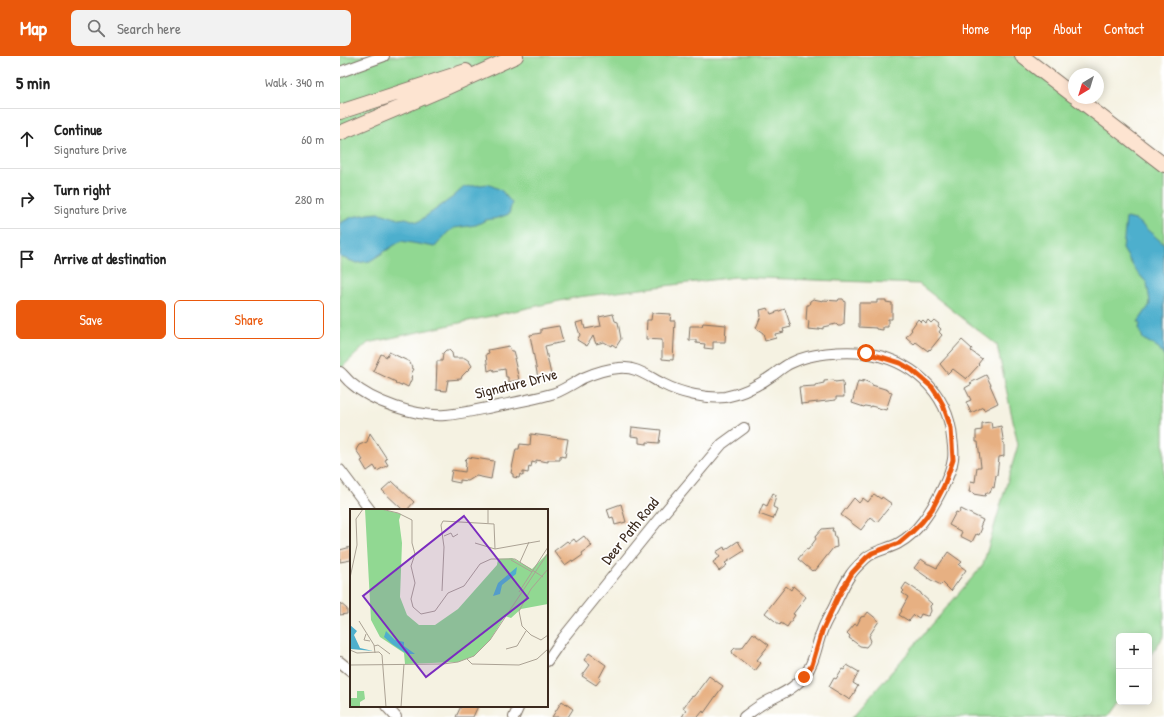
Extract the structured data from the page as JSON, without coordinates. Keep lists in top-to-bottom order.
{
  "streets": {
    "street": ["Signature Drive", "Deer Path Road"]
  },
  "north": "bottom left",
  "page": {
    "header": "Map",
    "search": "Search here",
    "nav": [
      "Home",
      "Map",
      "About",
      "Contact"
    ],
    "heading": ["5 min", "Walk · 340 m"],
    "list": [
      ["Continue", "Signature Drive", "60 m"],
      ["Turn right", "Signature Drive", "280 m"],
      "Arrive at destination"
    ],
    "buttons": ["Save", "Share"],
    "map_buttons": ["+", "−"]
  }
}
